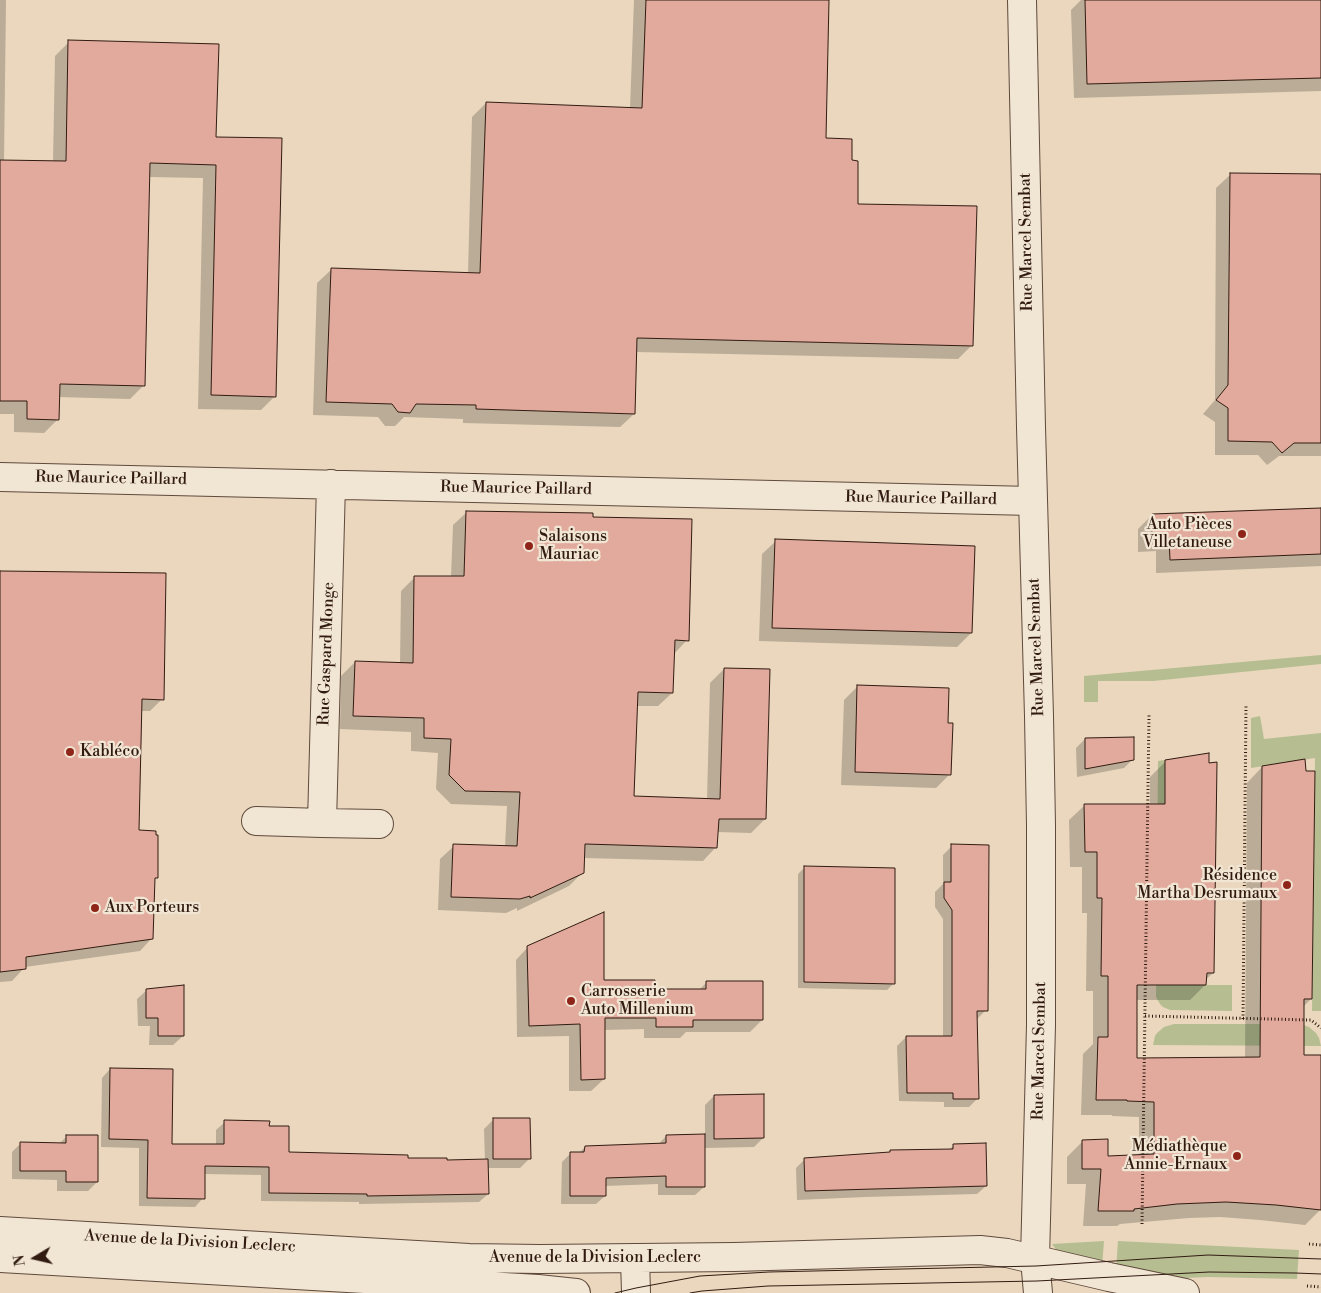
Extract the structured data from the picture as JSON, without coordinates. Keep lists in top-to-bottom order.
{
  "streets": {
    "street": [
      "Rue Marcel Sembat",
      "Rue Maurice Paillard",
      "Rue Gaspard Monge",
      "Avenue de la Division Leclerc"
    ]
  },
  "crossings": [
    ["Rue Marcel Sembat", "Rue Maurice Paillard"],
    ["Rue Marcel Sembat", "Avenue de la Division Leclerc"],
    ["Rue Maurice Paillard", "Rue Gaspard Monge"]
  ],
  "places": [
    "Auto Pièces Villetaneuse",
    "Salaisons Mauriac",
    "Kabléco",
    "Résidence Martha Desrumaux",
    "Aux Porteurs",
    "Carrosserie Auto Millenium",
    "Médiathèque Annie-Ernaux"
  ],
  "north": "left"
}
